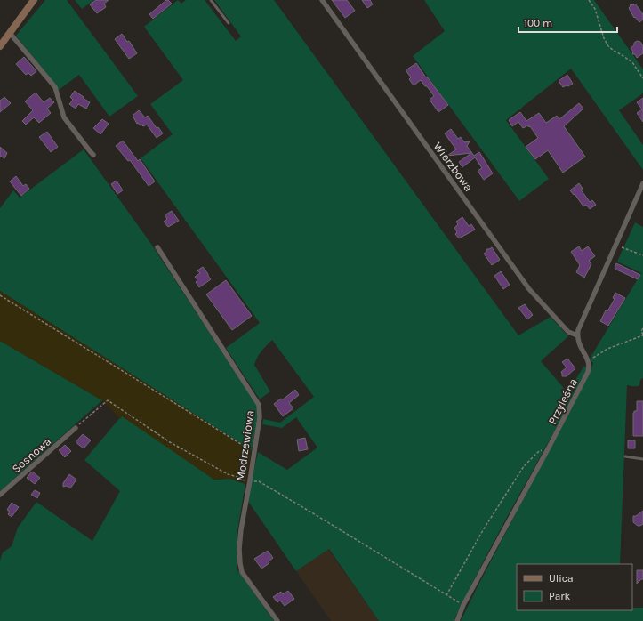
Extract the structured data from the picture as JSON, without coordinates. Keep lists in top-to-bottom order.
{
  "streets": {
    "street": [
      "Wierzbowa",
      "Przyleśna",
      "Modrzewiowa",
      "Sosnowa"
    ]
  },
  "legend": ["Ulica", "Park"],
  "scale_bar": "100 m"
}
